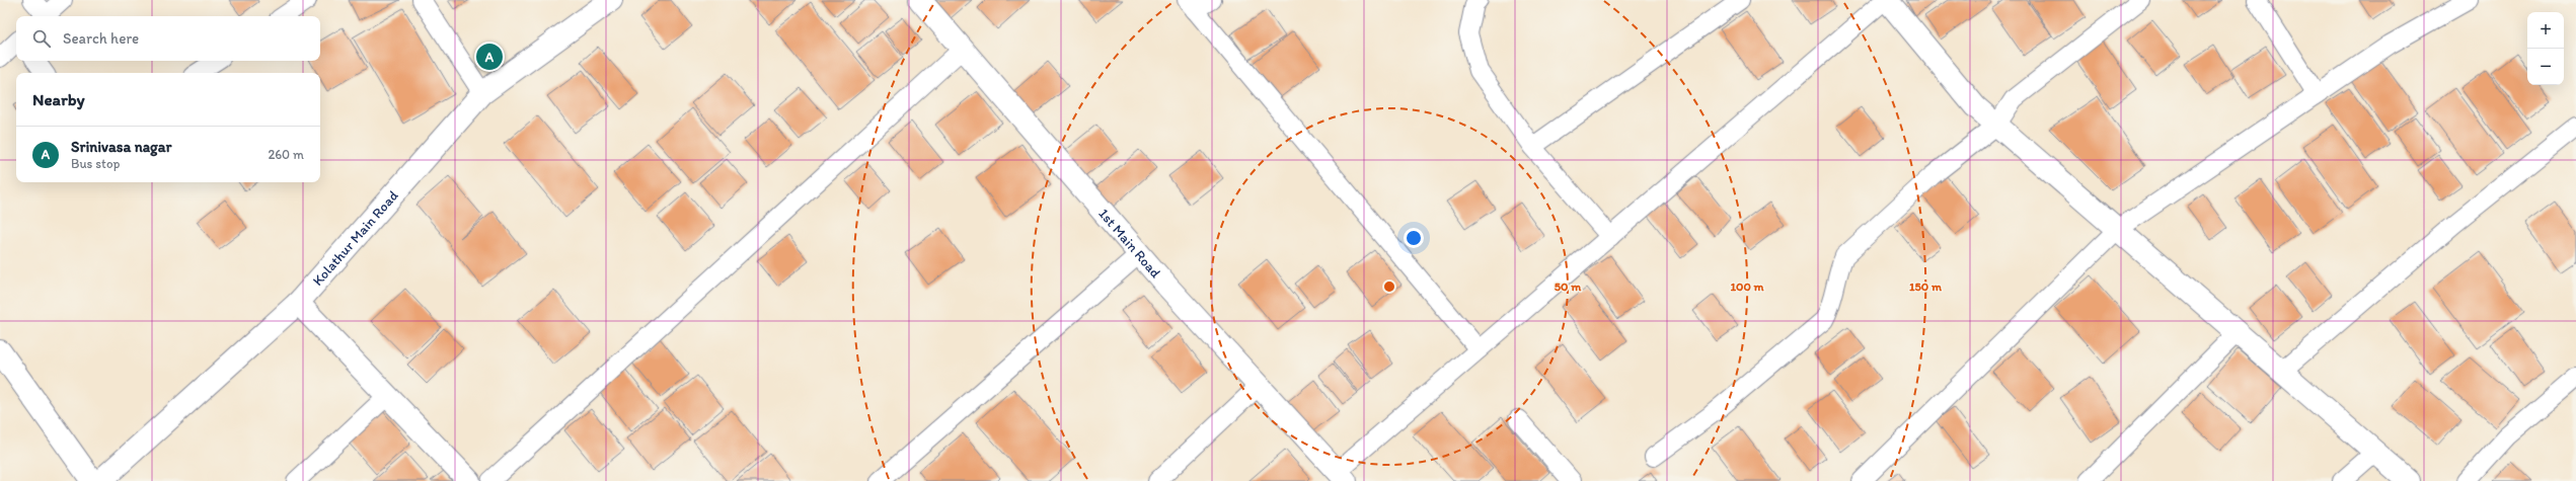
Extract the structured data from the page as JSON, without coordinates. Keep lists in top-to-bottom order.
{
  "streets": {
    "street": ["Kolathur Main Road", "1st Main Road"]
  },
  "page": {
    "map_buttons": ["+", "−"],
    "search": "Search here",
    "pins": "A",
    "heading": "Nearby",
    "list": [
      {
        "mark": "A",
        "name": "Srinivasa nagar",
        "note": "Bus stop",
        "value": "260 m"
      }
    ]
  },
  "rings": ["50 m", "100 m", "150 m"]
}
